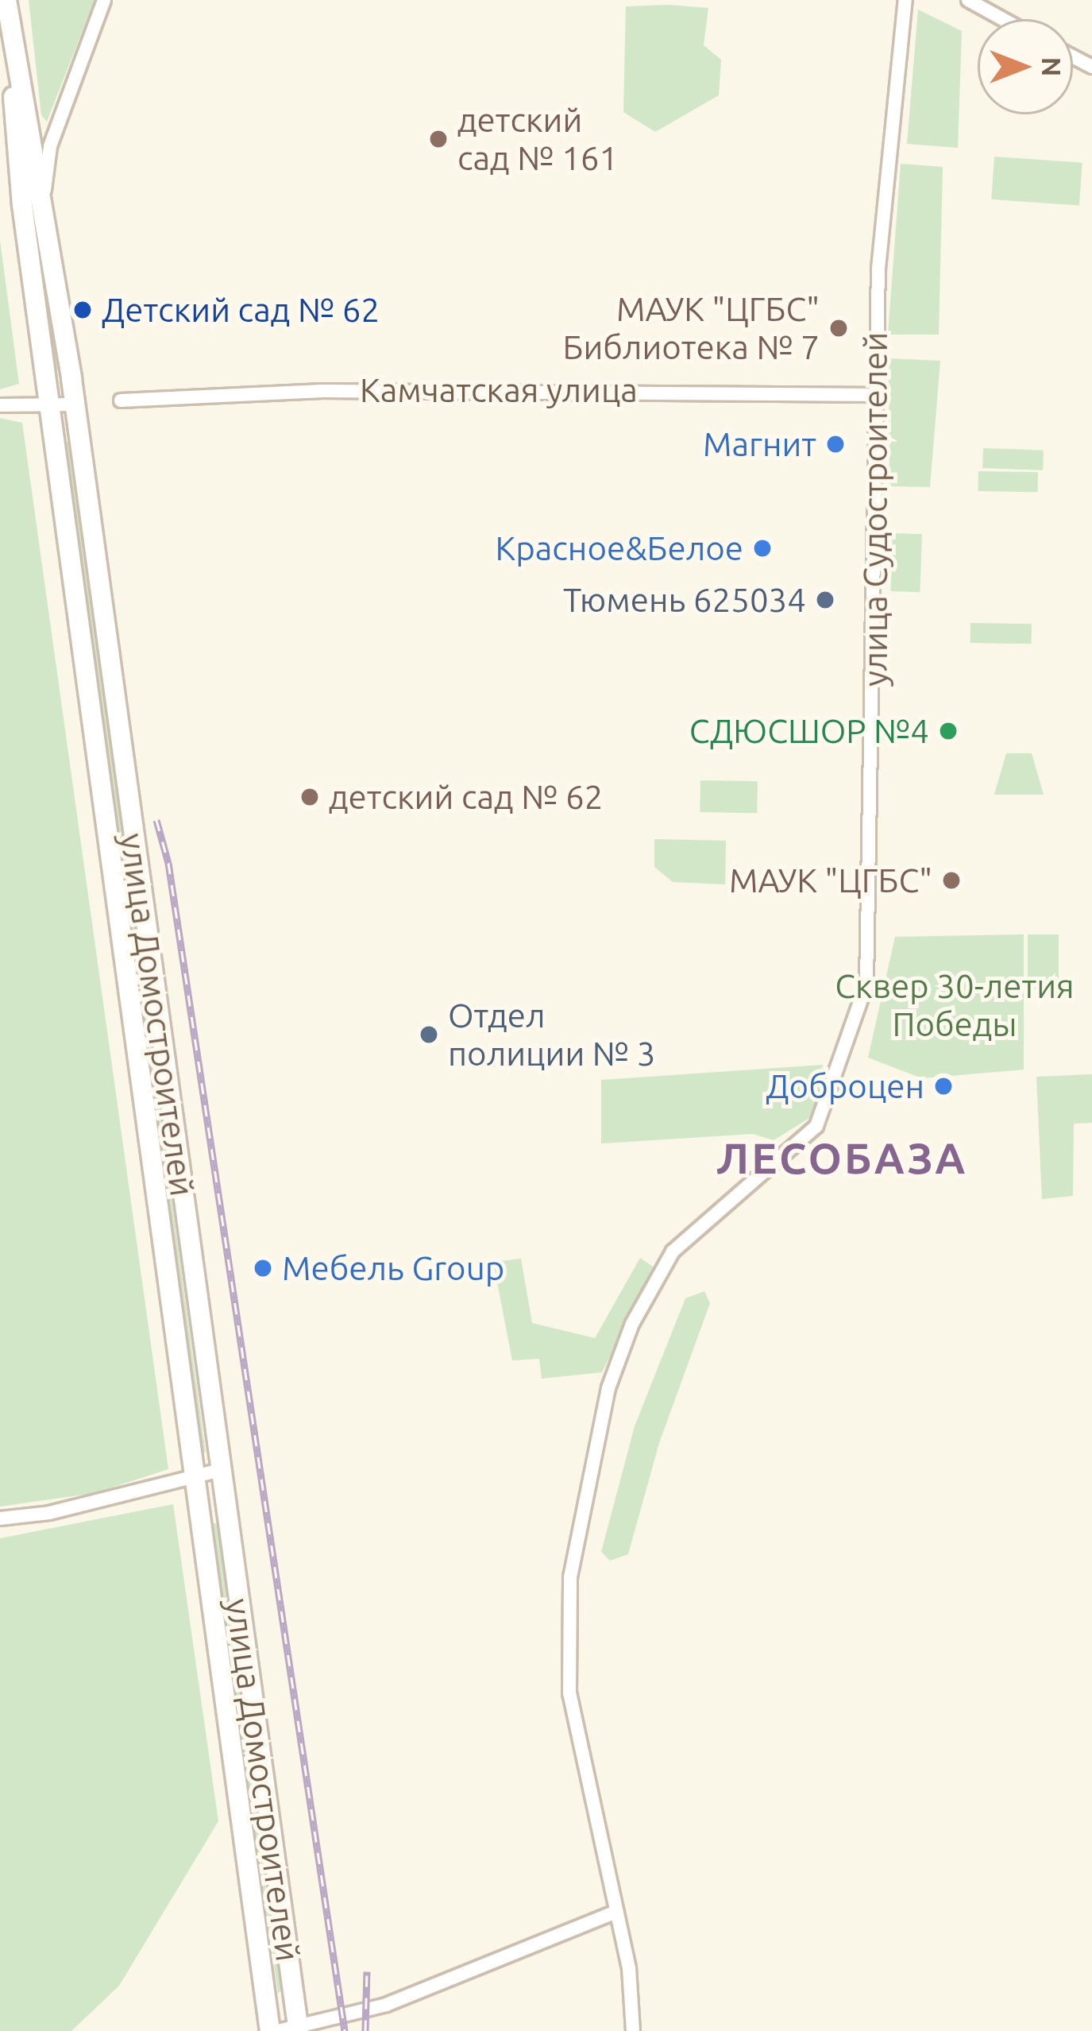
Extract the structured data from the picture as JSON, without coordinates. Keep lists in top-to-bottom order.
{
  "streets": {
    "main road": ["улица Домостроителей"],
    "street": ["Камчатская улица", "улица Судостроителей"]
  },
  "crossings": [
    ["Камчатская улица", "улица Судостроителей"]
  ],
  "districts": ["ЛЕСОБАЗА"],
  "parks": ["Сквер 30-летия Победы"],
  "places": [
    "детский сад № 161",
    "Детский сад № 62",
    "МАУК \"ЦГБС\" Библиотека № 7",
    "Магнит",
    "Красное&Белое",
    "Тюмень 625034",
    "СДЮСШОР №4",
    "детский сад № 62",
    "МАУК \"ЦГБС\"",
    "Отдел полиции № 3",
    "Доброцен",
    "Мебель Group"
  ],
  "north": "right"
}
